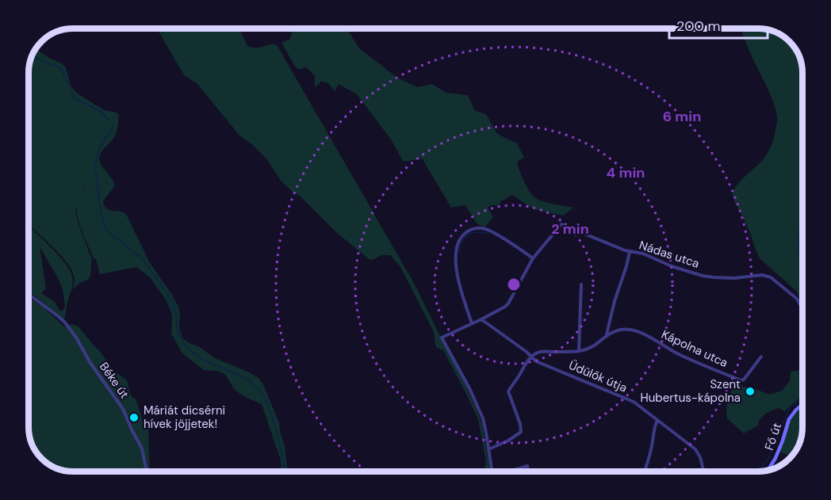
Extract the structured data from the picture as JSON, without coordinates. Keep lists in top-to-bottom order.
{
  "streets": {
    "main road": ["Fő út"],
    "street": [
      "Nádas utca",
      "Kápolna utca",
      "Üdülők útja",
      "Béke út"
    ]
  },
  "crossings": [
    ["Kápolna utca", "Üdülők útja"]
  ],
  "places": ["Szent Hubertus-kápolna", "Máriát dicsérni hívek jöjjetek!"],
  "scale_bar": "200 m",
  "rings": ["6 min", "4 min", "2 min"]
}
